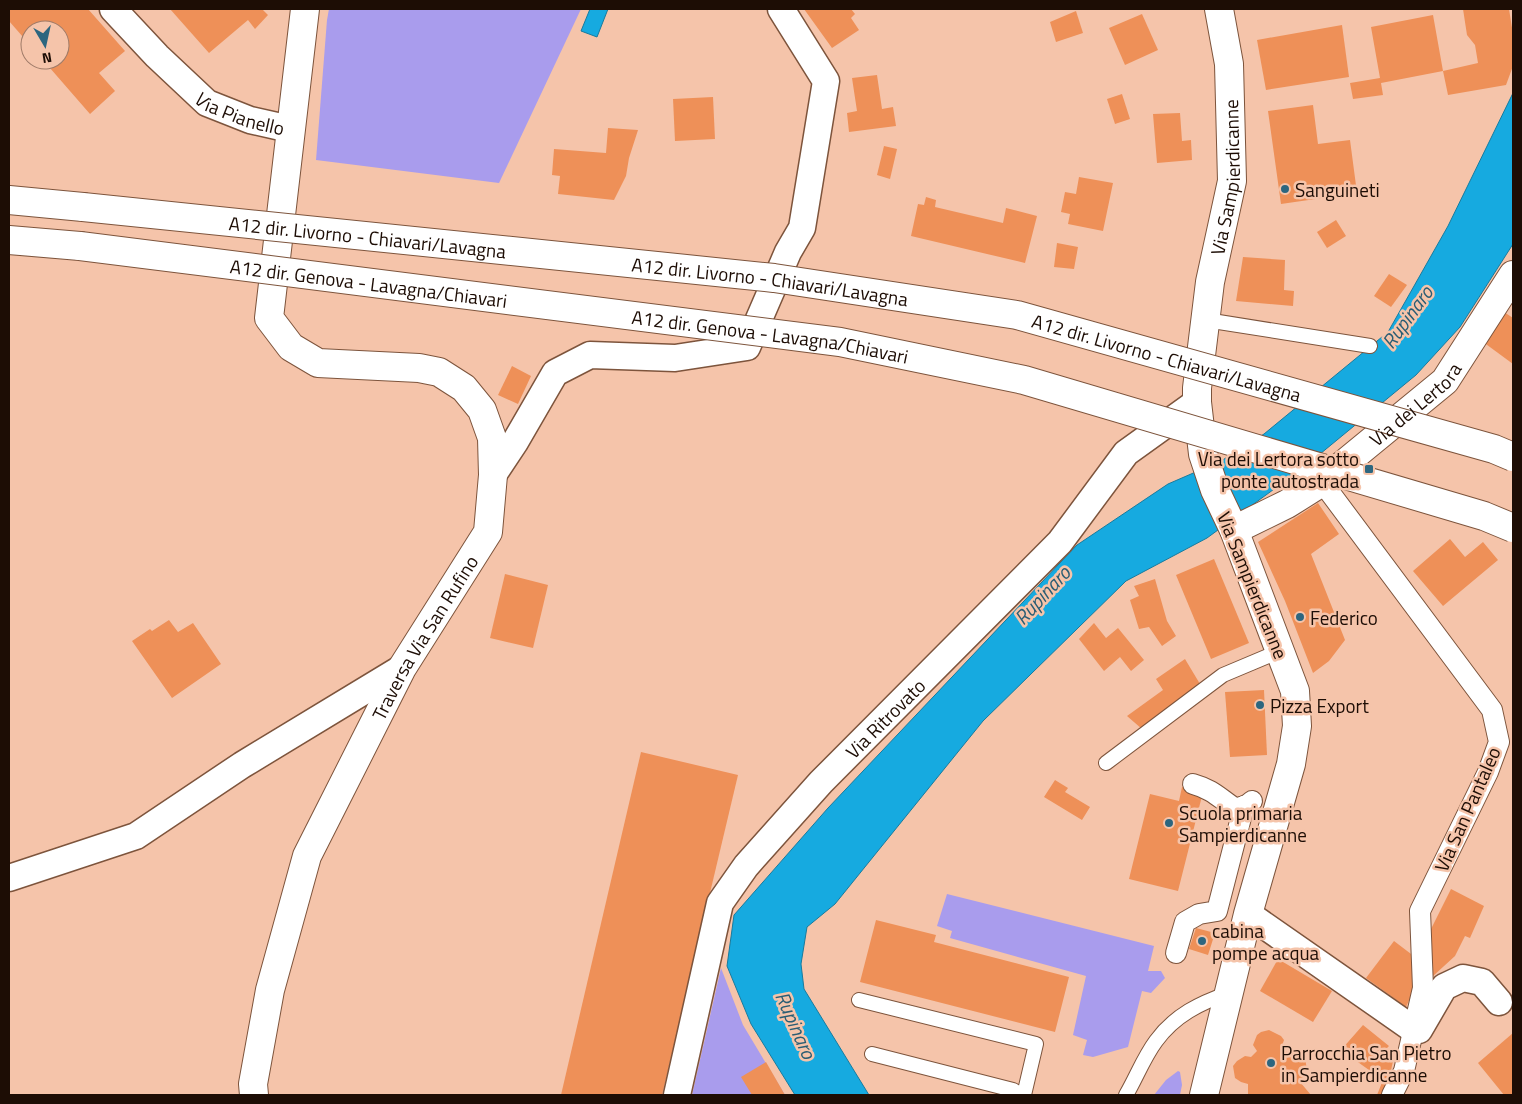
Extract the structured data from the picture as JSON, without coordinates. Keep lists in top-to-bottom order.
{
  "streets": {
    "main road": [
      "Via Pianello",
      "Via Sampierdicanne",
      "A12 dir. Livorno - Chiavari/Lavagna",
      "A12 dir. Genova - Lavagna/Chiavari",
      "Via dei Lertora",
      "Traversa Via San Rufino"
    ],
    "street": ["Via Ritrovato", "Via San Pantaleo"]
  },
  "crossings": [
    ["Via Pianello", "Traversa Via San Rufino"],
    ["Via Sampierdicanne", "Via dei Lertora"],
    ["Via Sampierdicanne", "Via Ritrovato"],
    ["Via dei Lertora", "Via San Pantaleo"]
  ],
  "water": ["Rupinaro"],
  "places": {
    "other": [
      "Sanguineti",
      "Federico",
      "Pizza Export",
      "Scuola primaria Sampierdicanne",
      "cabina pompe acqua",
      "Parrocchia San Pietro in Sampierdicanne"
    ],
    "transit": ["Via dei Lertora sotto ponte autostrada"]
  },
  "north": "bottom"
}
